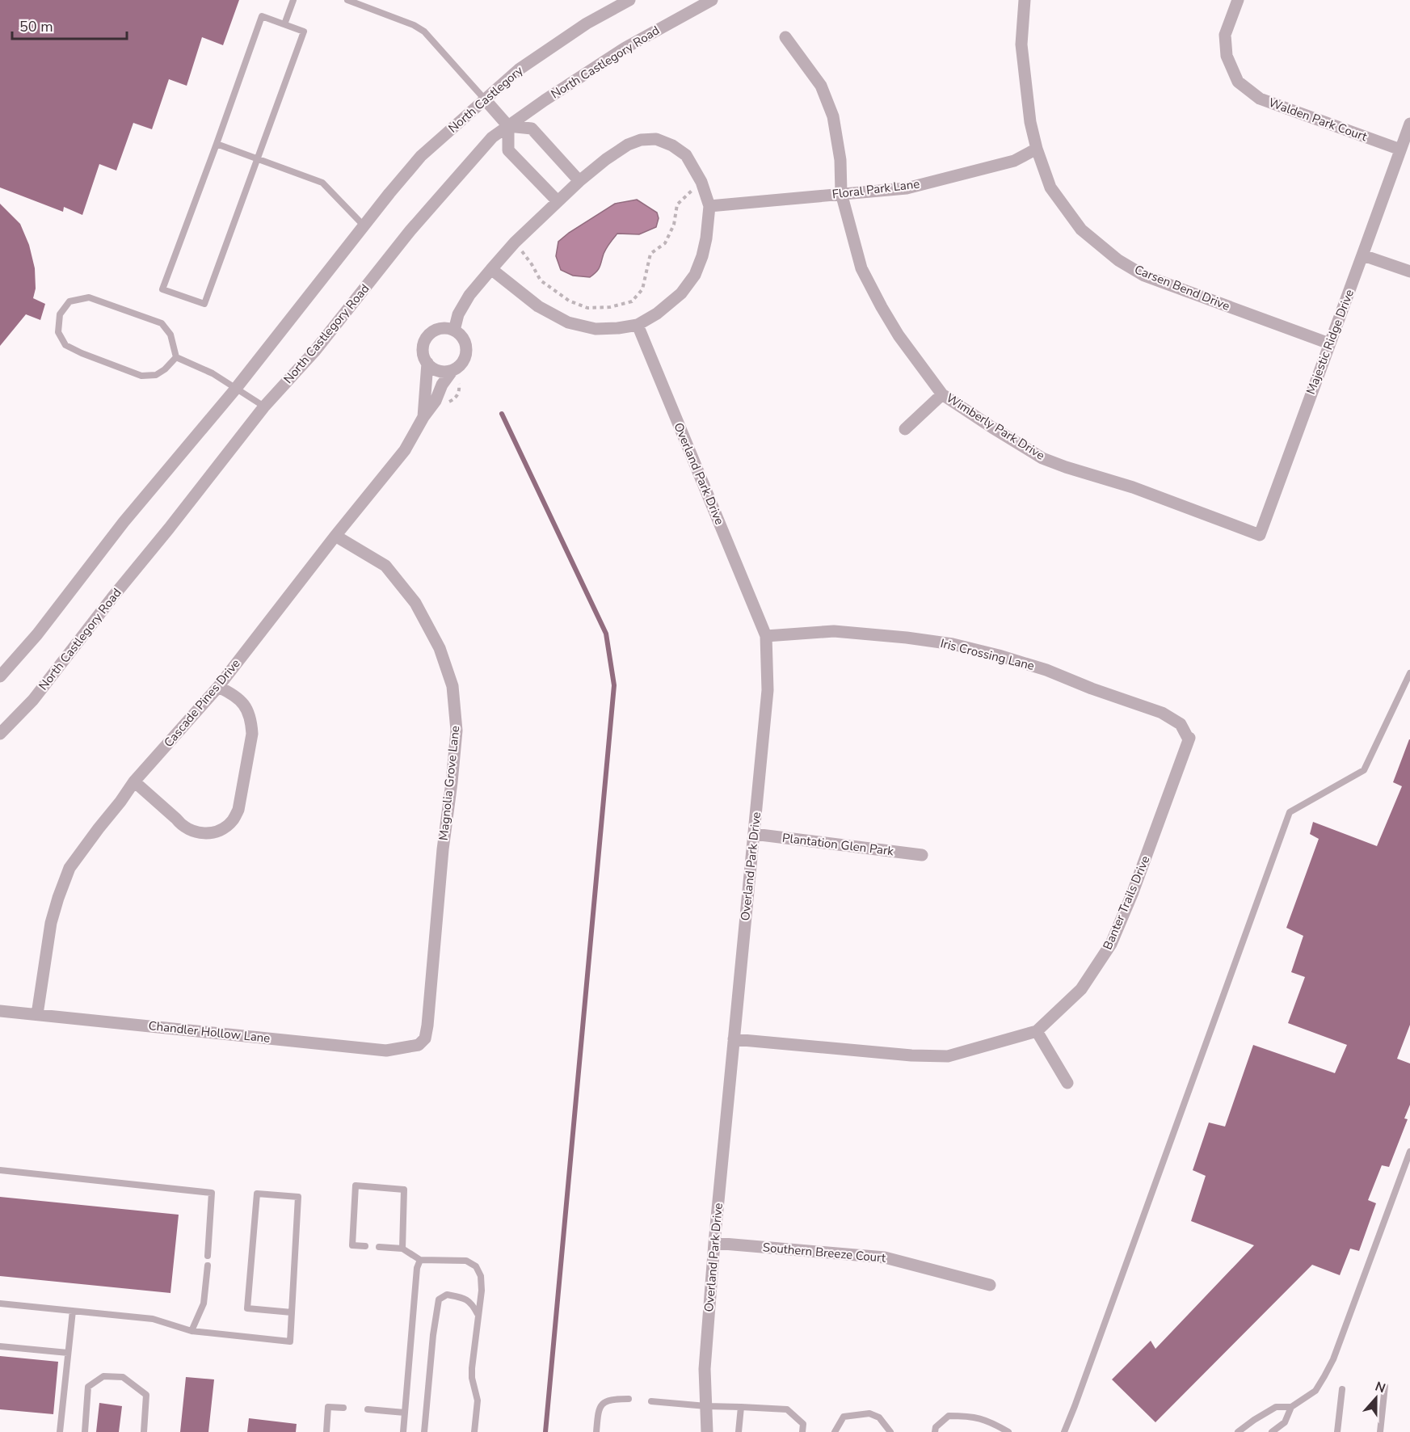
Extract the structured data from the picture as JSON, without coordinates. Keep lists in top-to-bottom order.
{
  "streets": {
    "street": [
      "North Castlegory Road",
      "North Castlegory",
      "Walden Park Court",
      "Floral Park Lane",
      "Carsen Bend Drive",
      "Majestic Ridge Drive",
      "Wimberly Park Drive",
      "Overland Park Drive",
      "Iris Crossing Lane",
      "Cascade Pines Drive",
      "Magnolia Grove Lane",
      "Plantation Glen Park",
      "Banter Trails Drive",
      "Chandler Hollow Lane",
      "Southern Breeze Court"
    ]
  },
  "crossings": [
    ["Walden Park Court", "Majestic Ridge Drive"],
    ["Floral Park Lane", "Carsen Bend Drive"],
    ["Floral Park Lane", "Wimberly Park Drive"],
    ["Carsen Bend Drive", "Majestic Ridge Drive"],
    ["Majestic Ridge Drive", "Wimberly Park Drive"],
    ["Overland Park Drive", "Iris Crossing Lane"],
    ["Overland Park Drive", "Plantation Glen Park"],
    ["Overland Park Drive", "Banter Trails Drive"],
    ["Overland Park Drive", "Southern Breeze Court"],
    ["Iris Crossing Lane", "Banter Trails Drive"],
    ["Cascade Pines Drive", "Magnolia Grove Lane"],
    ["Cascade Pines Drive", "Chandler Hollow Lane"],
    ["Magnolia Grove Lane", "Chandler Hollow Lane"]
  ],
  "scale_bar": "50 m",
  "north": "top"
}
